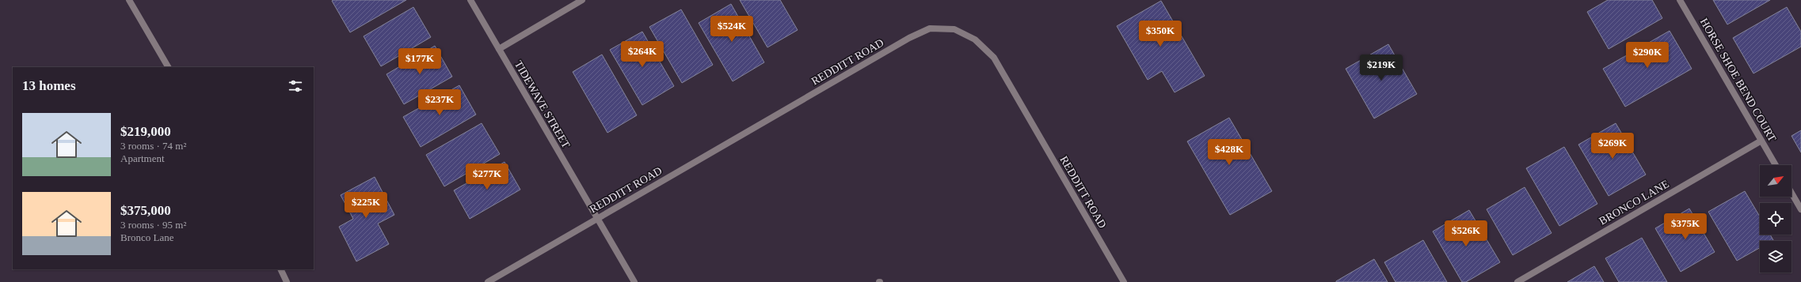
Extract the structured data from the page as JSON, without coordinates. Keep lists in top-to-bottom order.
{
  "streets": {
    "street": [
      "REDDITT ROAD",
      "HORSE SHOE BEND COURT",
      "TIDEWAVE STREET",
      "BRONCO LANE"
    ]
  },
  "crossings": [
    ["REDDITT ROAD", "TIDEWAVE STREET"],
    ["HORSE SHOE BEND COURT", "BRONCO LANE"]
  ],
  "north": "top right",
  "page": {
    "price": [
      "$524K",
      "$350K",
      "$264K",
      "$290K",
      "$177K",
      "$219K",
      "$237K",
      "$269K",
      "$428K",
      "$277K",
      "$225K",
      "$375K",
      "$526K"
    ],
    "heading": "13 homes",
    "list": [
      {
        "name": "$219,000",
        "note": "3 rooms · 74 m² · Apartment"
      },
      {
        "name": "$375,000",
        "note": "3 rooms · 95 m² · Bronco Lane"
      }
    ]
  }
}
